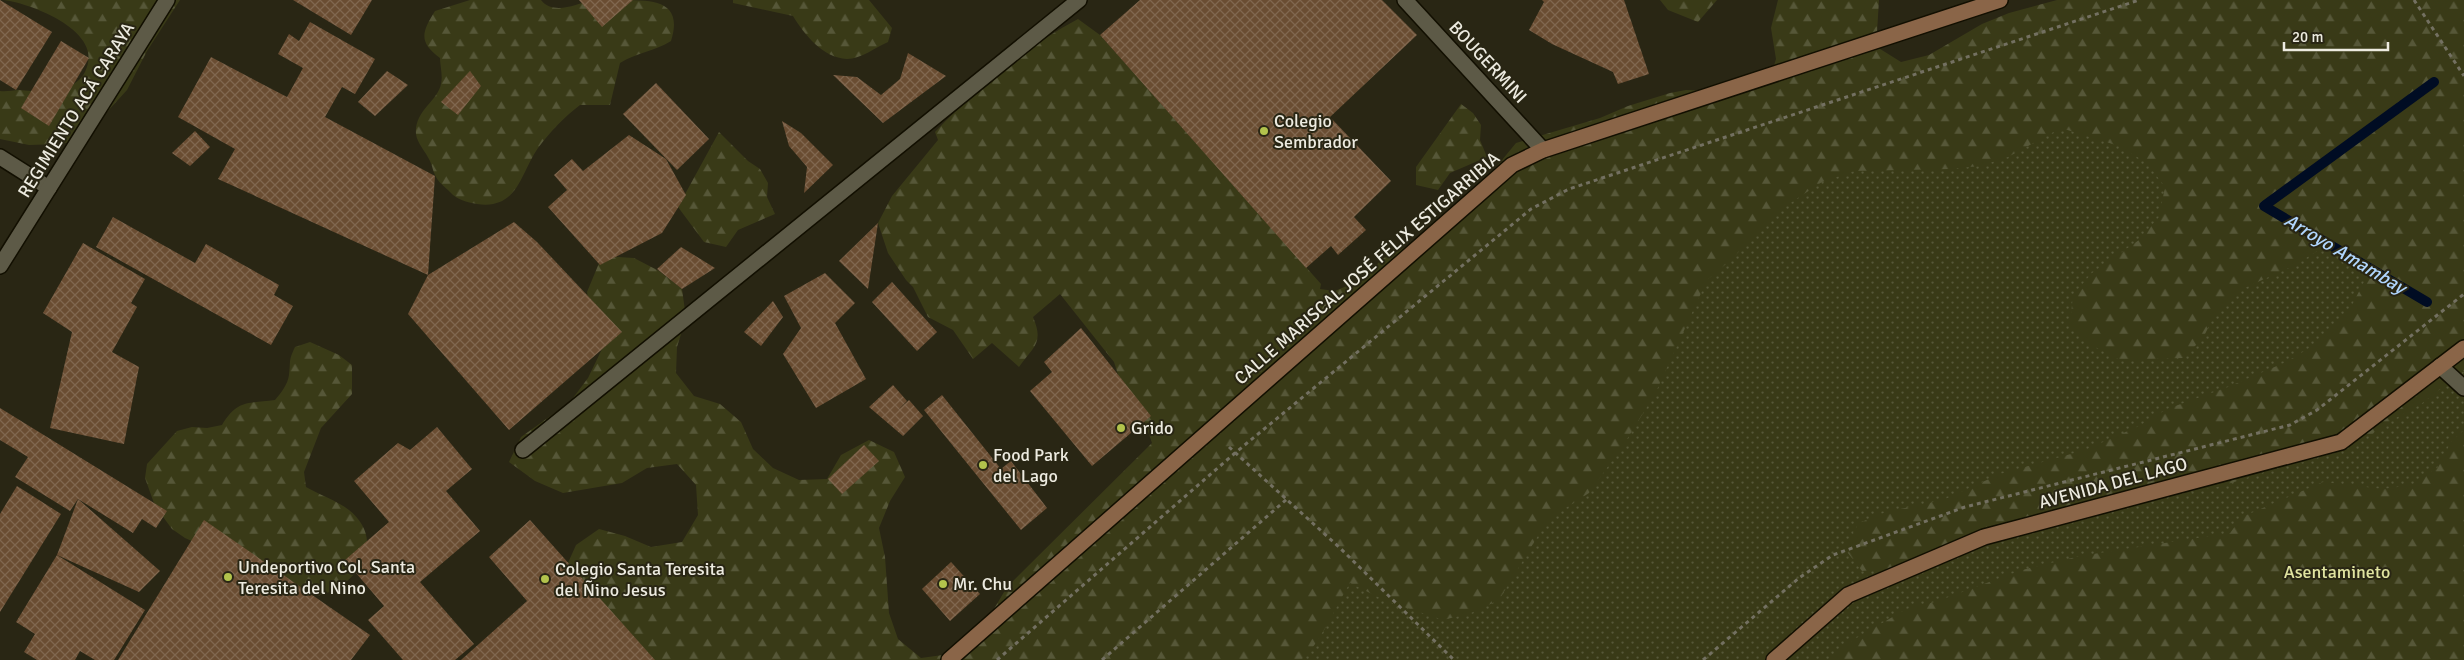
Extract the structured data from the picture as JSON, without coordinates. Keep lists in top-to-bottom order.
{
  "streets": {
    "street": [
      "BOUGERMINI",
      "REGIMIENTO ACÁ CARAYA",
      "CALLE MARISCAL JOSÉ FÉLIX ESTIGARRIBIA",
      "AVENIDA DEL LAGO"
    ]
  },
  "crossings": [
    ["BOUGERMINI", "CALLE MARISCAL JOSÉ FÉLIX ESTIGARRIBIA"]
  ],
  "water": ["Arroyo Amambay"],
  "parks": ["Asentamineto"],
  "places": [
    "Colegio Sembrador",
    "Grido",
    "Food Park del Lago",
    "Undeportivo Col. Santa Teresita del Nino",
    "Colegio Santa Teresita del Ñino Jesus",
    "Mr. Chu"
  ],
  "scale_bar": "20 m"
}
